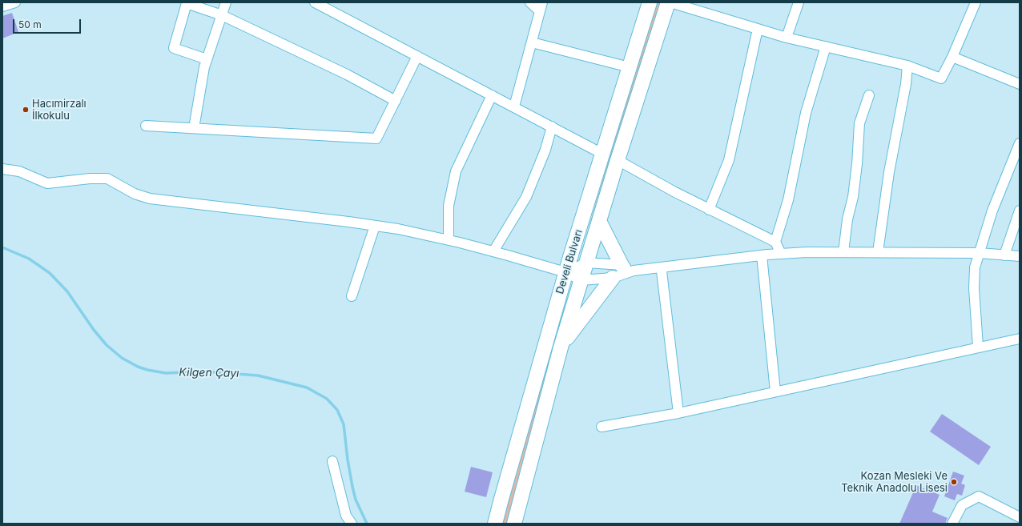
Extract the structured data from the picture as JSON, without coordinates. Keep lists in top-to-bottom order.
{
  "streets": {
    "highway": ["Develi Bulvarı"]
  },
  "water": ["Kilgen Çayı"],
  "places": ["Hacımirzalı İlkokulu", "Kozan Mesleki Ve Teknik Anadolu Lisesi"],
  "scale_bar": "50 m"
}
